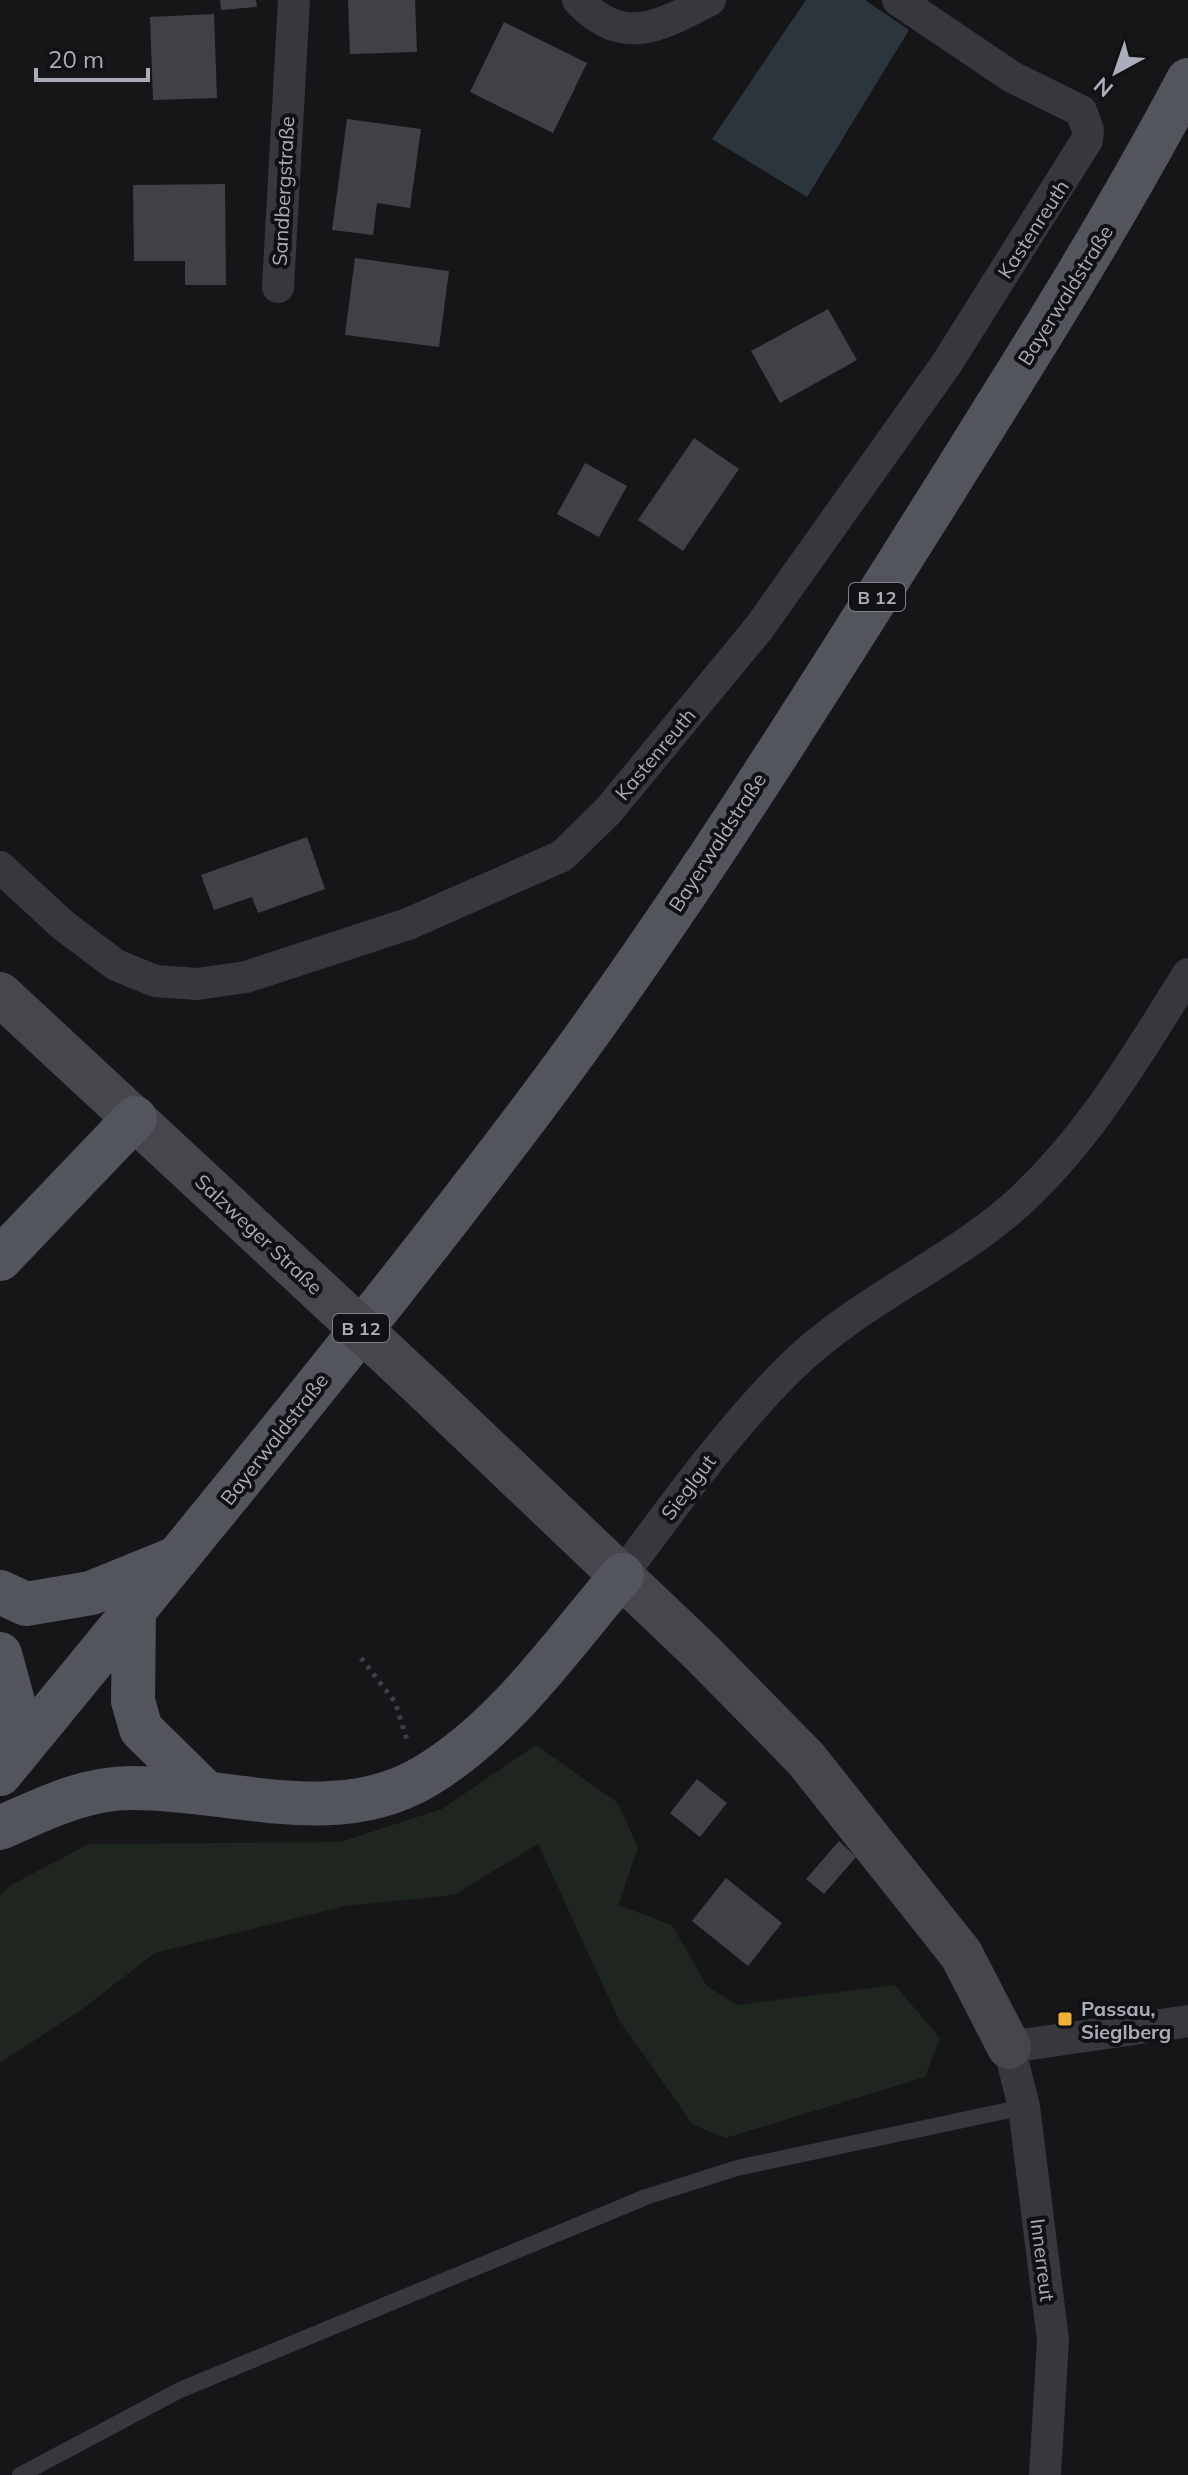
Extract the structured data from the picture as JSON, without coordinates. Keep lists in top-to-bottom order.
{
  "streets": {
    "main road": ["Bayerwaldstraße", "B 12", "Salzweger Straße"],
    "street": [
      "Sandbergstraße",
      "Kastenreuth",
      "Sieglgut",
      "Innerreut"
    ]
  },
  "crossings": [
    ["Bayerwaldstraße", "B 12"],
    ["Salzweger Straße", "Sieglgut"]
  ],
  "places": {
    "transit": ["Passau, Sieglberg"]
  },
  "scale_bar": "20 m",
  "north": "bottom left"
}
